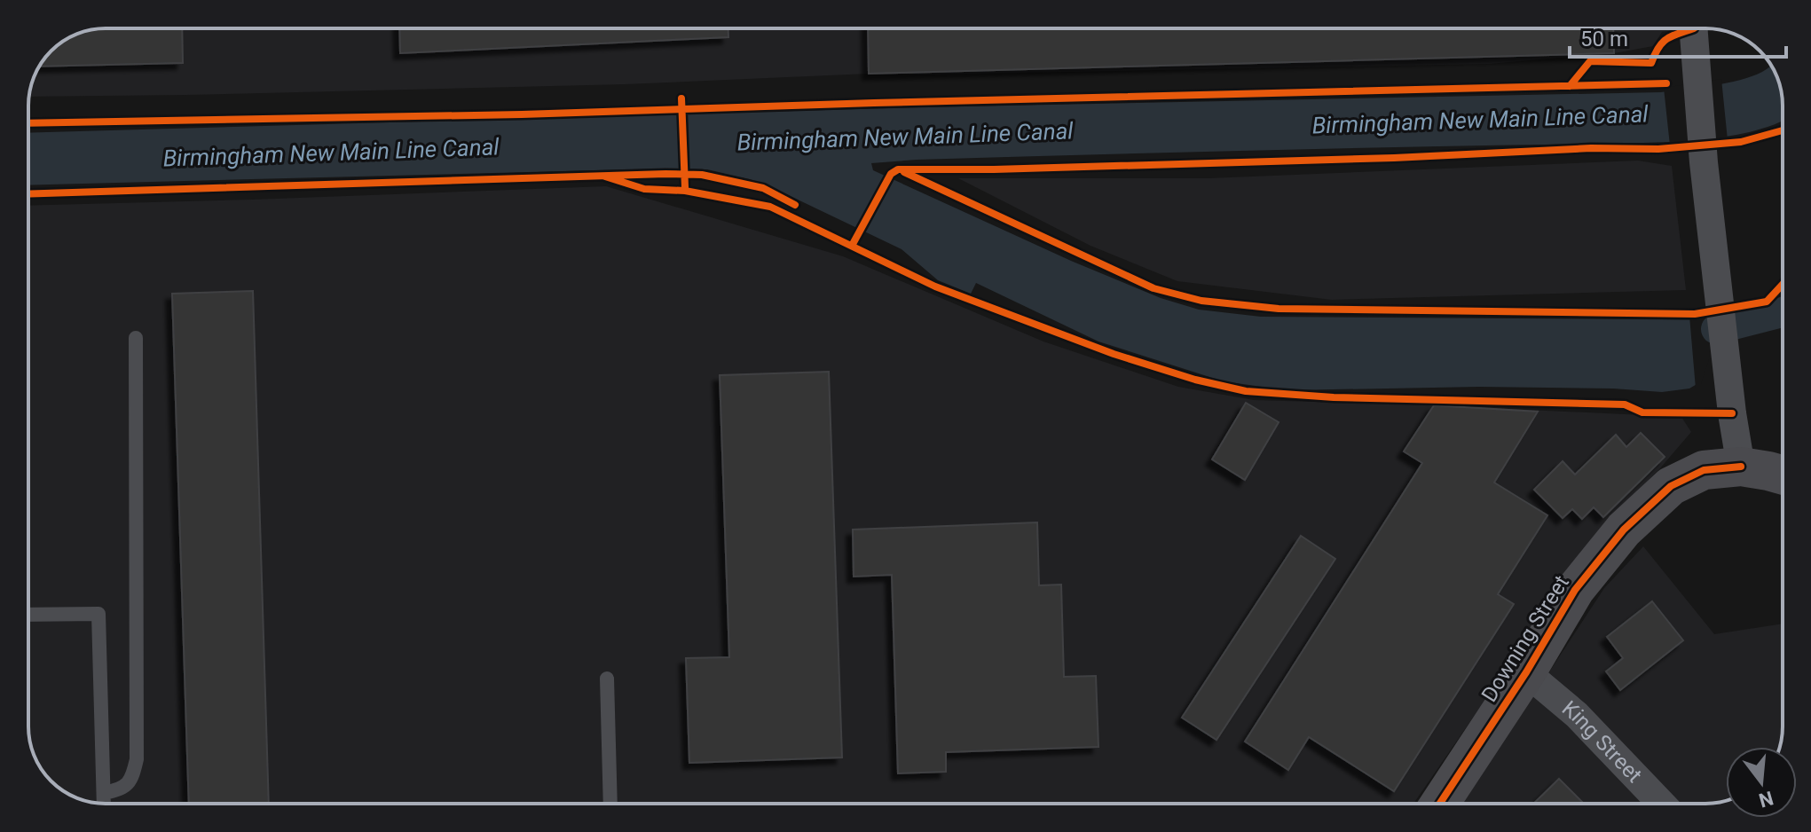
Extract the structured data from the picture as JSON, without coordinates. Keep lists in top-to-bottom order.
{
  "streets": {
    "street": ["Downing Street", "King Street"]
  },
  "crossings": [
    ["Downing Street", "King Street"]
  ],
  "water": ["Birmingham New Main Line Canal"],
  "scale_bar": "50 m",
  "north": "bottom"
}
